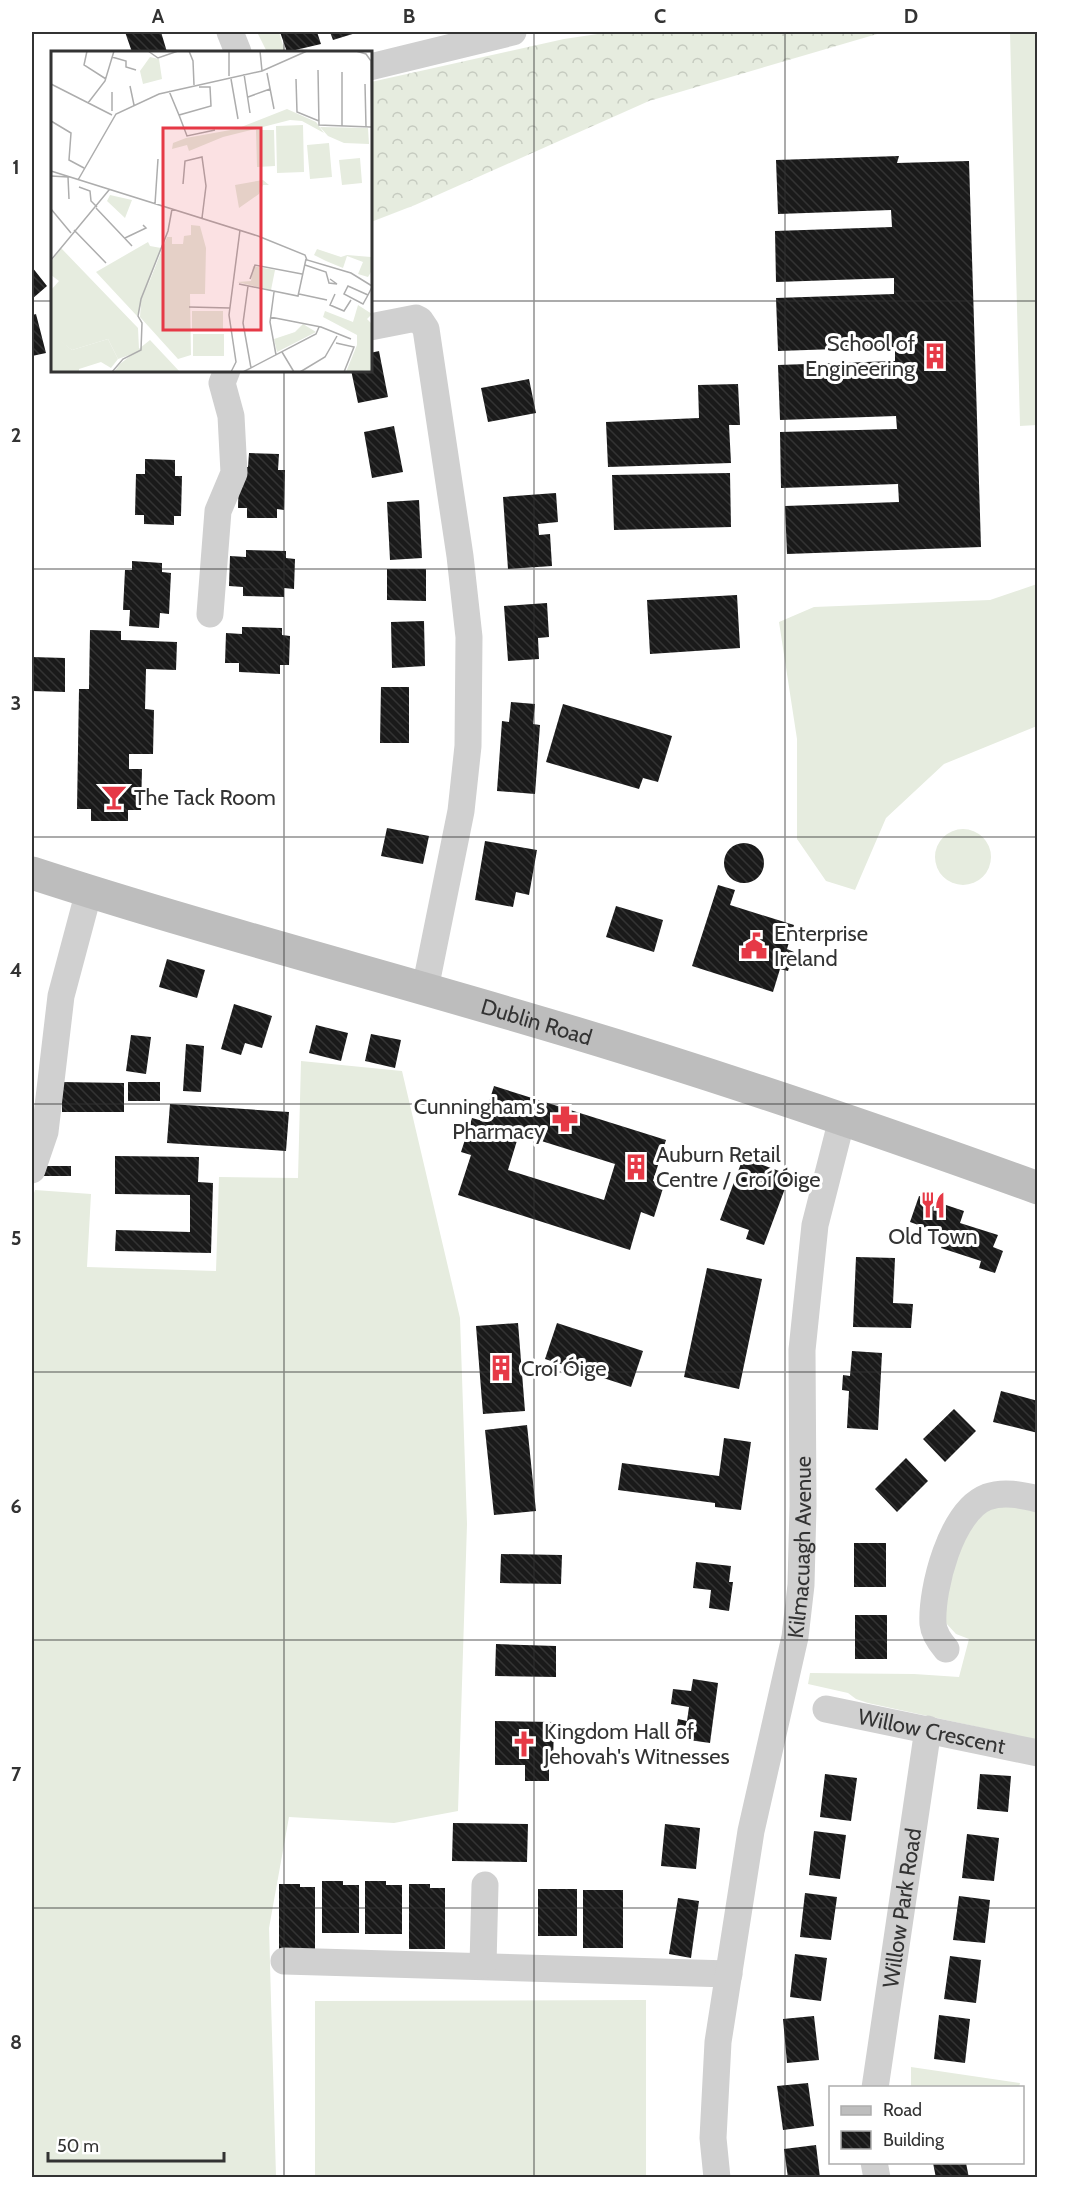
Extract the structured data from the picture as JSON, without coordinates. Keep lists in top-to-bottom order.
{
  "streets": {
    "main road": ["Dublin Road"],
    "street": ["Kilmacuagh Avenue", "Willow Crescent", "Willow Park Road"]
  },
  "crossings": [
    ["Dublin Road", "Kilmacuagh Avenue"],
    ["Willow Crescent", "Willow Park Road"]
  ],
  "places": {
    "building": ["School of Engineering", "Auburn Retail Centre / Croí Óige", "Croí Óige"],
    "bar": ["The Tack Room"],
    "public building": ["Enterprise Ireland"],
    "pharmacy": ["Cunningham's Pharmacy"],
    "restaurant": ["Old Town"],
    "church": ["Kingdom Hall of Jehovah's Witnesses"]
  },
  "legend": ["Road", "Building"],
  "scale_bar": "50 m",
  "grid": {
    "columns": [
      "A",
      "B",
      "C",
      "D"
    ],
    "rows": [
      "1",
      "2",
      "3",
      "4",
      "5",
      "6",
      "7",
      "8"
    ]
  }
}
